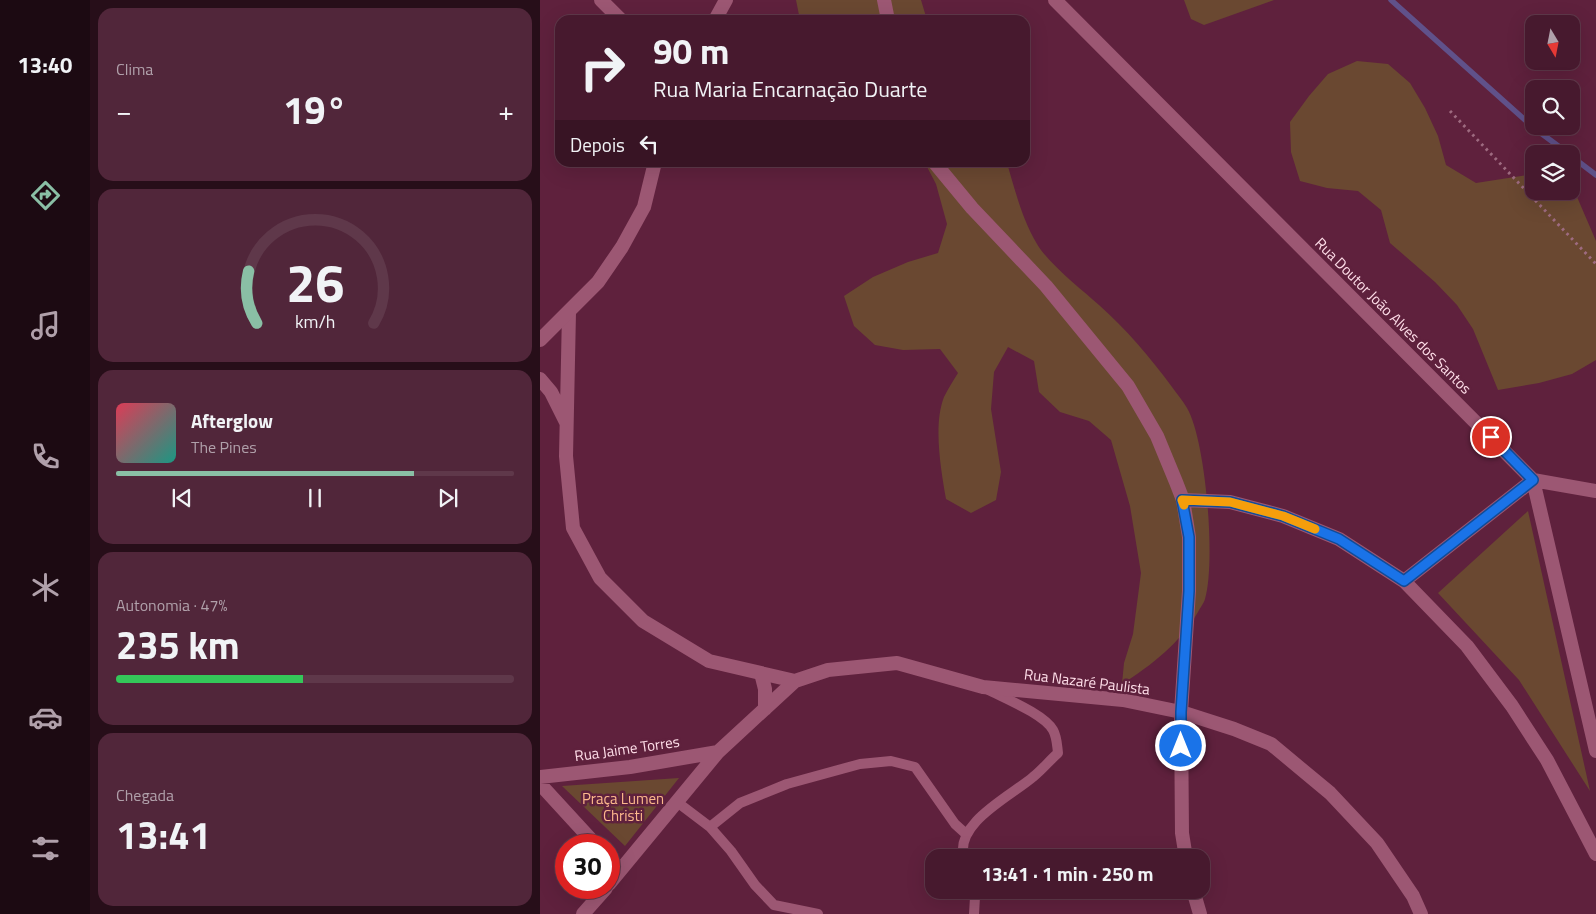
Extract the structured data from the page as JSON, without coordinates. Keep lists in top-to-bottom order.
{
  "streets": {
    "street": ["Rua Doutor João Alves dos Santos", "Rua Nazaré Paulista", "Rua Jaime Torres"]
  },
  "parks": ["Praça Lumen Christi"],
  "north": "bottom",
  "page": {
    "tabs": "13:40",
    "tile": [
      "Clima",
      ["Autonomia · 47%", "235 km"],
      ["Chegada", "13:41"]
    ],
    "turn": ["90 m", "Rua Maria Encarnação Duarte"],
    "heat": ["−", "19°", "+"],
    "then": "Depois",
    "song": ["Afterglow", "The Pines"],
    "limit": "30",
    "trip": "13:41 · 1 min · 250 m",
    "gauge": ["26", "km/h"]
  }
}
